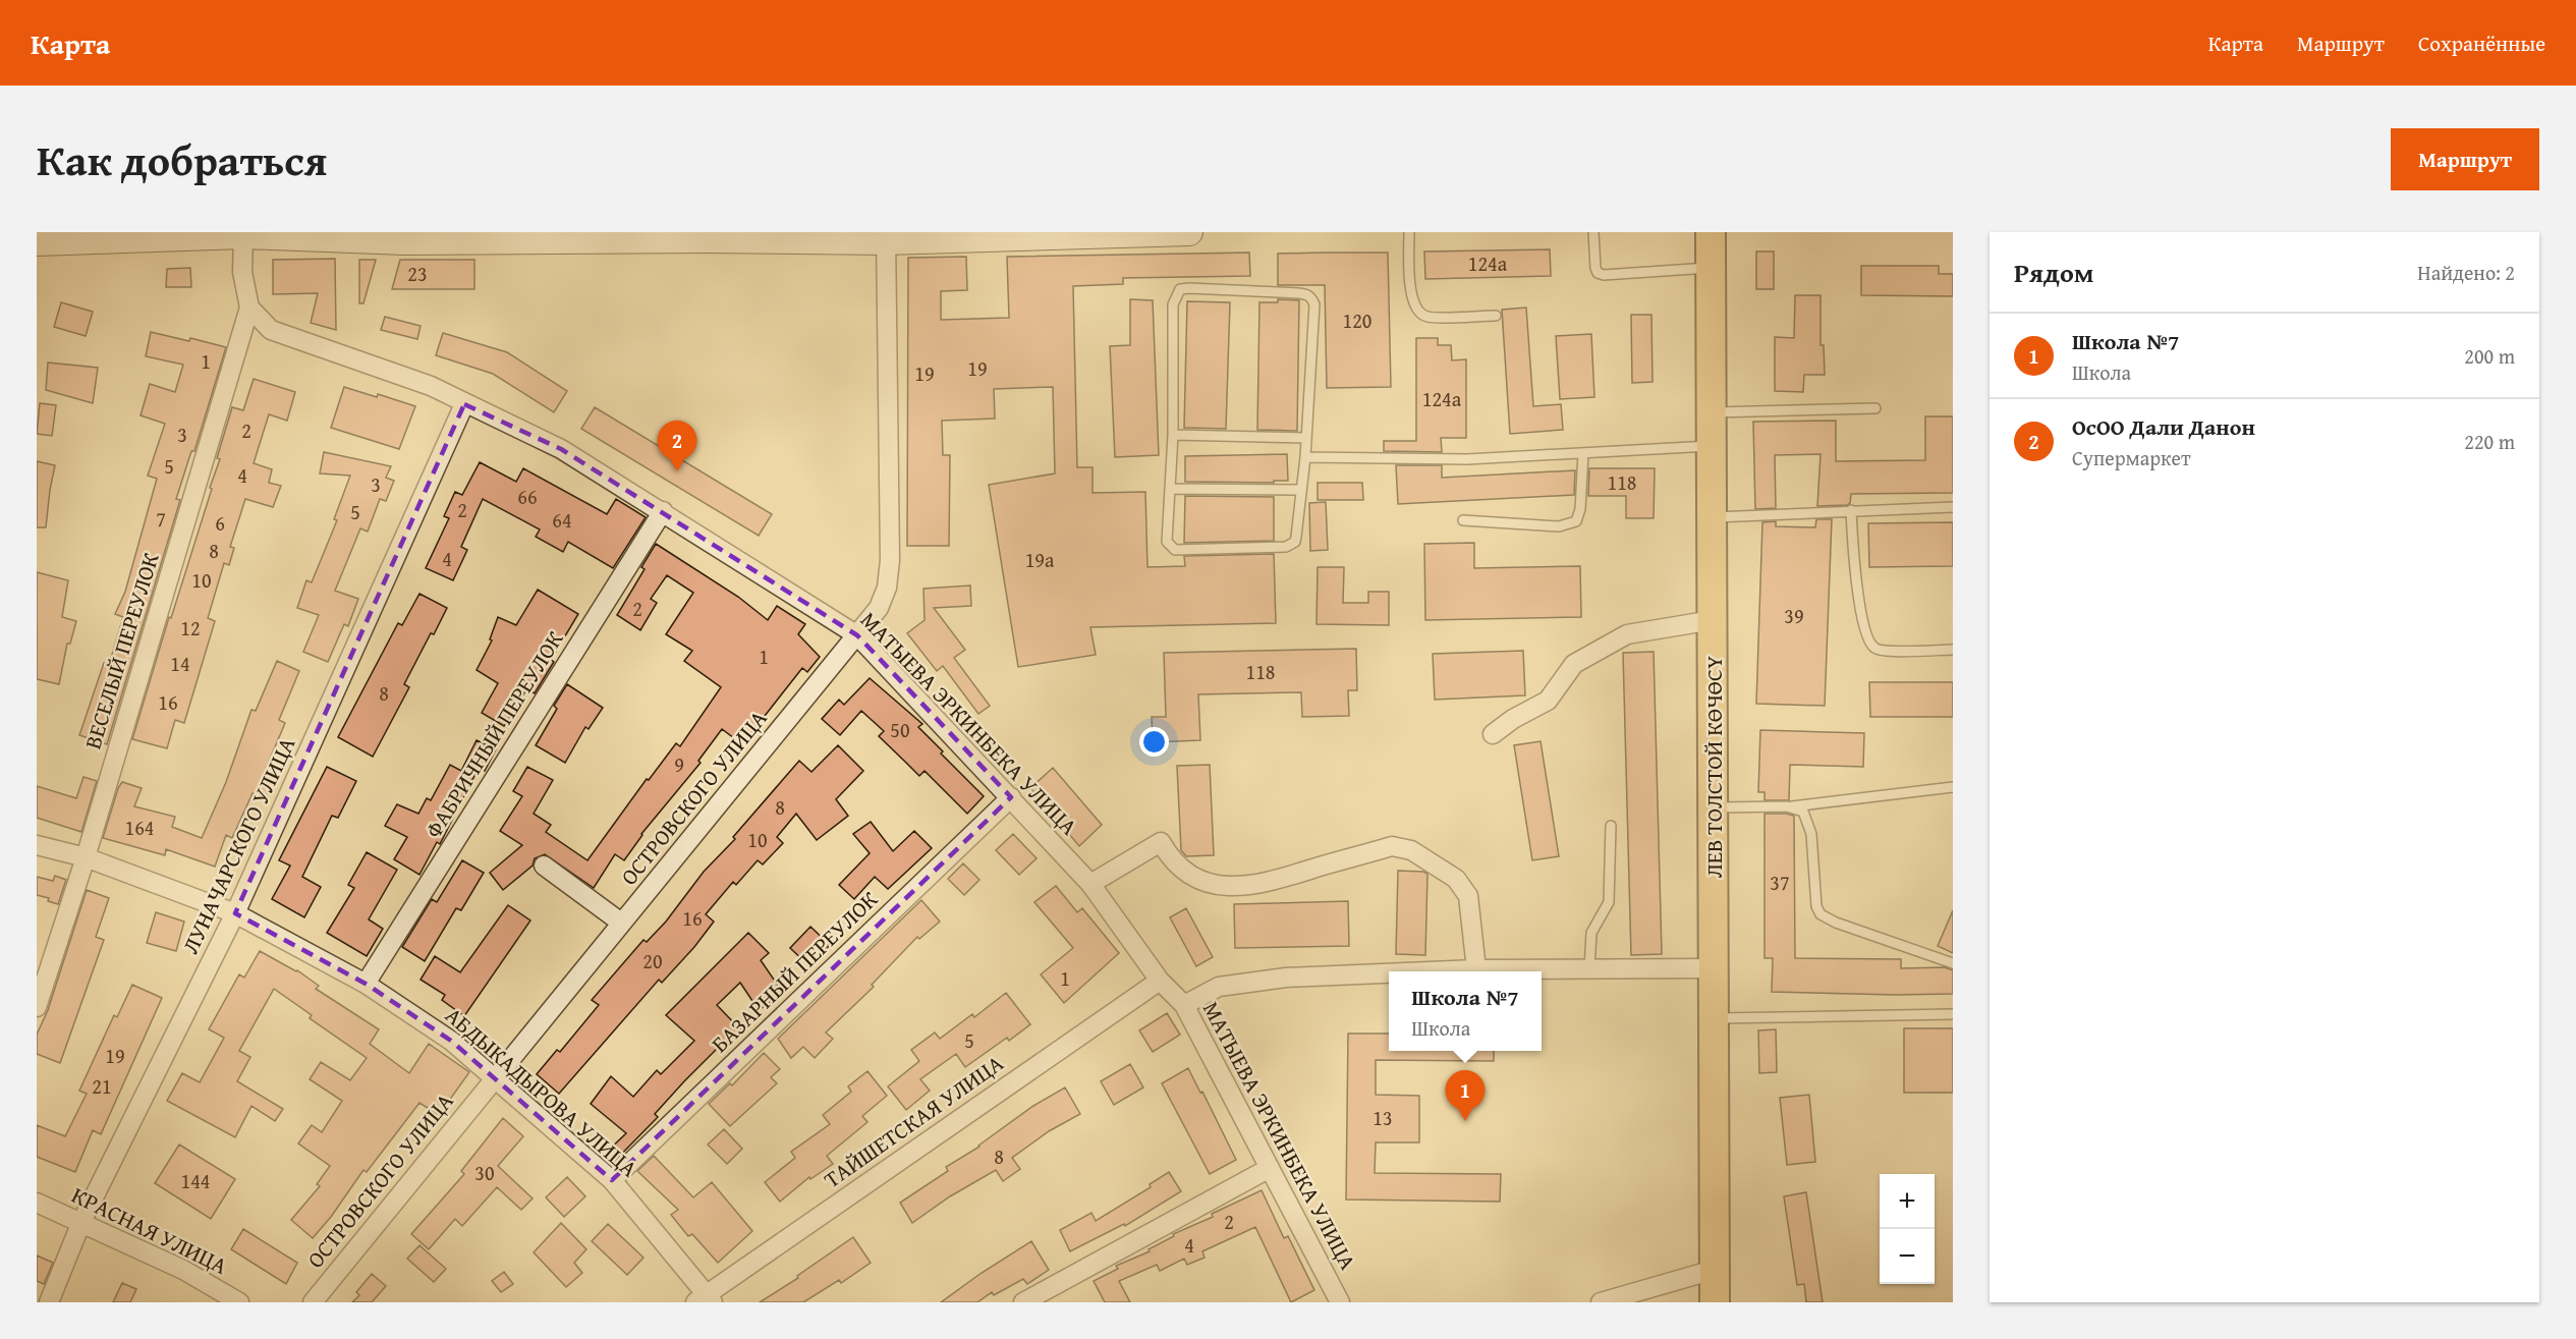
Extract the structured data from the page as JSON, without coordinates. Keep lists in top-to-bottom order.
{
  "streets": {
    "main road": ["ЛЕВ ТОЛСТОЙ КӨЧӨСҮ"],
    "street": [
      "ВЕСЕЛЫЙ ПЕРЕУЛОК",
      "МАТЫЕВА ЭРКИНБЕКА УЛИЦА",
      "ФАБРИЧНЫЙ ПЕРЕУЛОК",
      "ОСТРОВСКОГО УЛИЦА",
      "ЛУНАЧАРСКОГО УЛИЦА",
      "БАЗАРНЫЙ ПЕРЕУЛОК",
      "АБДЫКАДЫРОВА УЛИЦА",
      "ТАЙШЕТСКАЯ УЛИЦА",
      "КРАСНАЯ УЛИЦА"
    ]
  },
  "crossings": [
    ["ВЕСЕЛЫЙ ПЕРЕУЛОК", "МАТЫЕВА ЭРКИНБЕКА УЛИЦА"],
    ["ВЕСЕЛЫЙ ПЕРЕУЛОК", "АБДЫКАДЫРОВА УЛИЦА"],
    ["МАТЫЕВА ЭРКИНБЕКА УЛИЦА", "ФАБРИЧНЫЙ ПЕРЕУЛОК"],
    ["МАТЫЕВА ЭРКИНБЕКА УЛИЦА", "ОСТРОВСКОГО УЛИЦА"],
    ["МАТЫЕВА ЭРКИНБЕКА УЛИЦА", "ЛУНАЧАРСКОГО УЛИЦА"],
    ["МАТЫЕВА ЭРКИНБЕКА УЛИЦА", "БАЗАРНЫЙ ПЕРЕУЛОК"],
    ["МАТЫЕВА ЭРКИНБЕКА УЛИЦА", "ТАЙШЕТСКАЯ УЛИЦА"],
    ["ФАБРИЧНЫЙ ПЕРЕУЛОК", "АБДЫКАДЫРОВА УЛИЦА"],
    ["ОСТРОВСКОГО УЛИЦА", "АБДЫКАДЫРОВА УЛИЦА"],
    ["ЛУНАЧАРСКОГО УЛИЦА", "АБДЫКАДЫРОВА УЛИЦА"],
    ["ЛУНАЧАРСКОГО УЛИЦА", "КРАСНАЯ УЛИЦА"],
    ["БАЗАРНЫЙ ПЕРЕУЛОК", "АБДЫКАДЫРОВА УЛИЦА"],
    ["АБДЫКАДЫРОВА УЛИЦА", "ТАЙШЕТСКАЯ УЛИЦА"]
  ],
  "house_numbers": [
    "124a",
    "23",
    "120",
    "1",
    "19",
    "19",
    "124а",
    "2",
    "3",
    "5",
    "4",
    "118",
    "3",
    "66",
    "2",
    "5",
    "7",
    "64",
    "6",
    "8",
    "4",
    "19a",
    "10",
    "2",
    "39",
    "12",
    "1",
    "14",
    "118",
    "8",
    "16",
    "50",
    "9",
    "8",
    "164",
    "10",
    "37",
    "16",
    "20",
    "1",
    "5",
    "19",
    "21",
    "13",
    "8",
    "30",
    "144",
    "2",
    "4"
  ],
  "page": {
    "header": "Карта",
    "nav": ["Карта", "Маршрут", "Сохранённые"],
    "title": "Как добраться",
    "buttons": "Маршрут",
    "heading": ["Рядом", "Найдено: 2"],
    "list": [
      {
        "mark": "1",
        "name": "Школа №7",
        "note": "Школа",
        "value": "200 m"
      },
      {
        "mark": "2",
        "name": "ОсОО Дали Данон",
        "note": "Супермаркет",
        "value": "220 m"
      }
    ],
    "pins": ["2", "1"],
    "popup": ["Школа №7", "Школа"],
    "map_buttons": ["+", "−"]
  }
}
